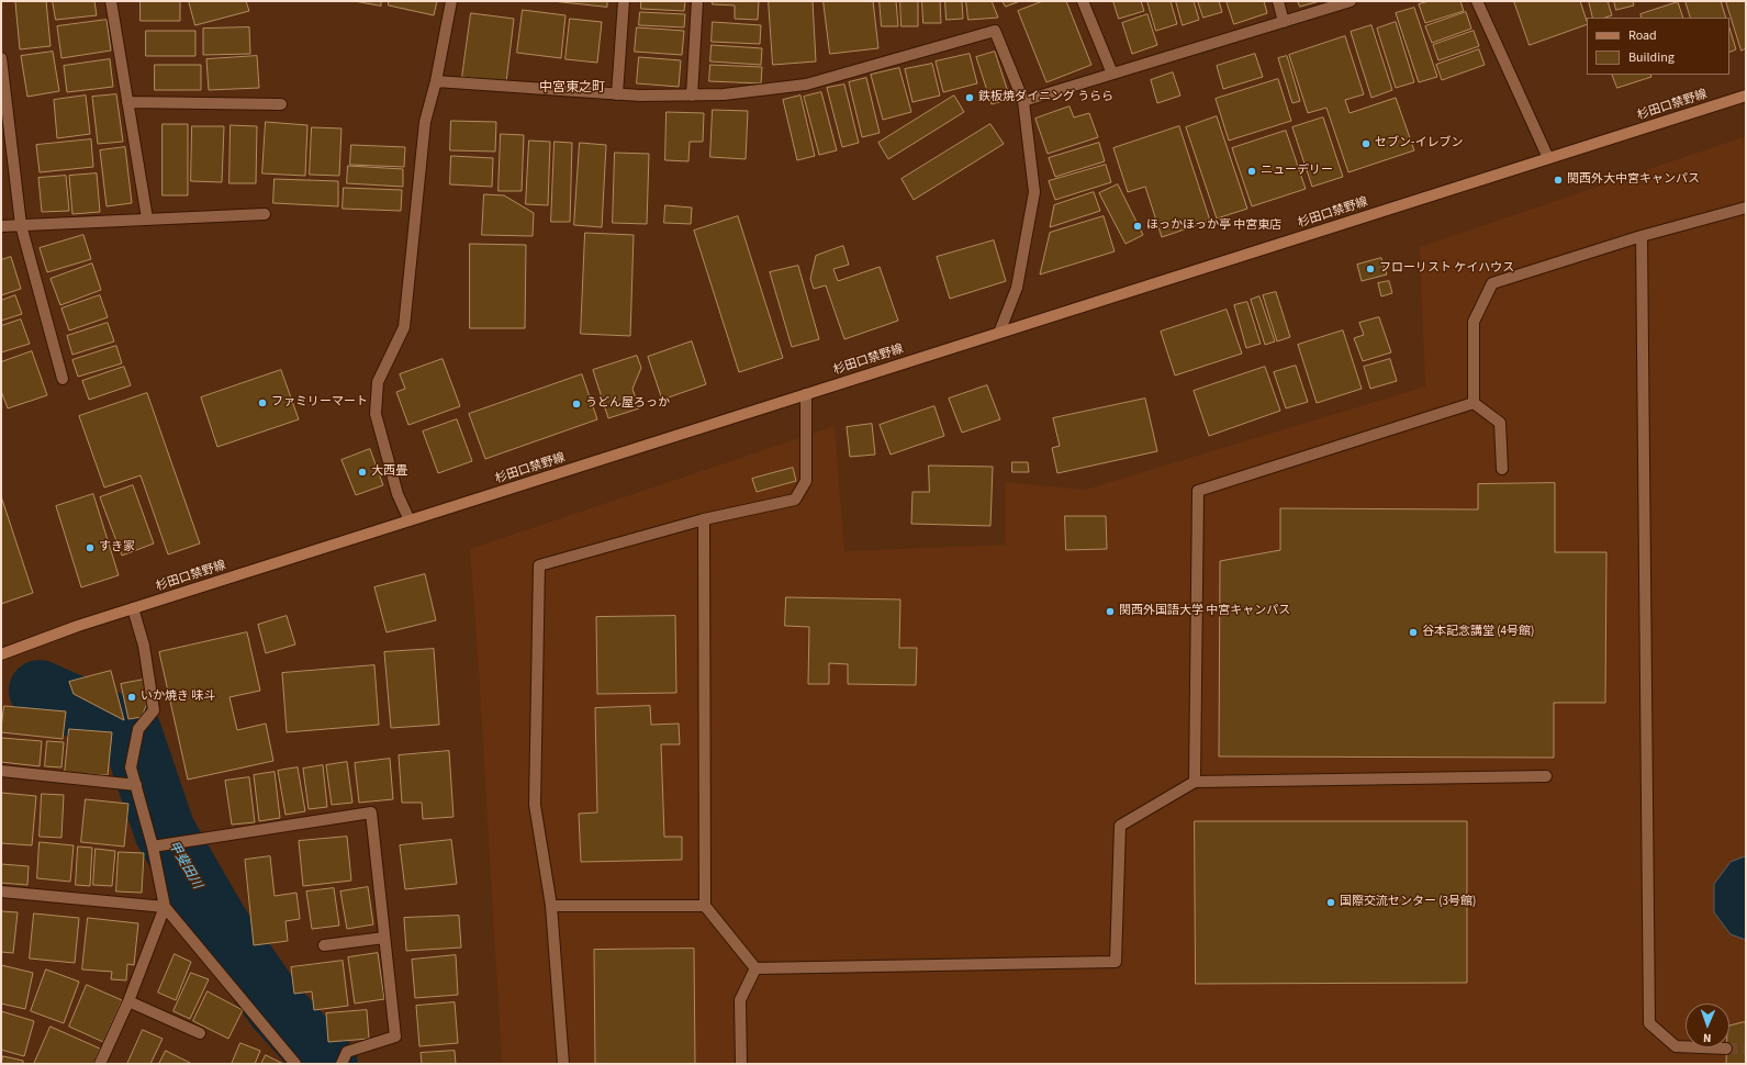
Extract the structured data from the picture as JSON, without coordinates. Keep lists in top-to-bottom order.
{
  "streets": {
    "main road": ["杉田口禁野線"]
  },
  "districts": ["中宮東之町"],
  "water": ["甲斐田川"],
  "places": [
    "鉄板焼ダイニング うらら",
    "セブン-イレブン",
    "ニューデリー",
    "関西外大中宮キャンパス",
    "ほっかほっか亭 中宮東店",
    "フローリスト ケイハウス",
    "ファミリーマート",
    "うどん屋ろっか",
    "大西畳",
    "すき家",
    "関西外国語大学 中宮キャンパス",
    "谷本記念講堂 (4号館)",
    "いか焼き 味斗",
    "国際交流センター (3号館)"
  ],
  "legend": ["Road", "Building"],
  "north": "bottom"
}
